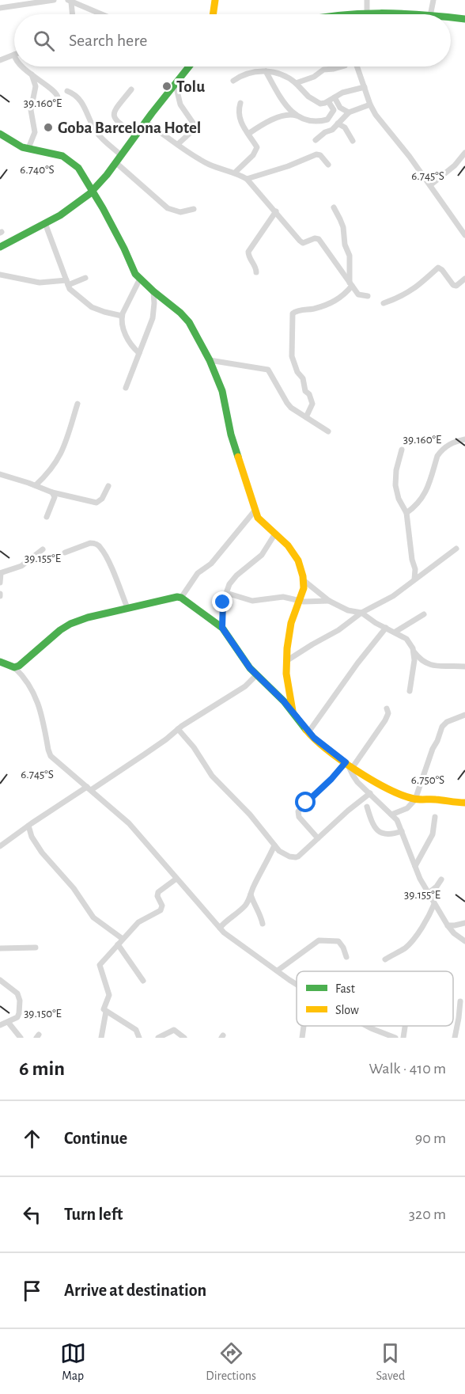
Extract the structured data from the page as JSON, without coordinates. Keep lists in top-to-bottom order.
{
  "places": ["Tolu", "Goba Barcelona Hotel"],
  "legend": ["Fast", "Slow"],
  "page": {
    "search": "Search here",
    "heading": ["6 min", "Walk · 410 m"],
    "list": [
      ["Continue", "90 m"],
      ["Turn left", "320 m"],
      "Arrive at destination"
    ],
    "nav": ["Map", "Directions", "Saved"]
  },
  "coordinates": [
    "39.160°E",
    "6.740°S",
    "6.745°S",
    "39.155°E",
    "6.750°S",
    "39.150°E"
  ]
}
